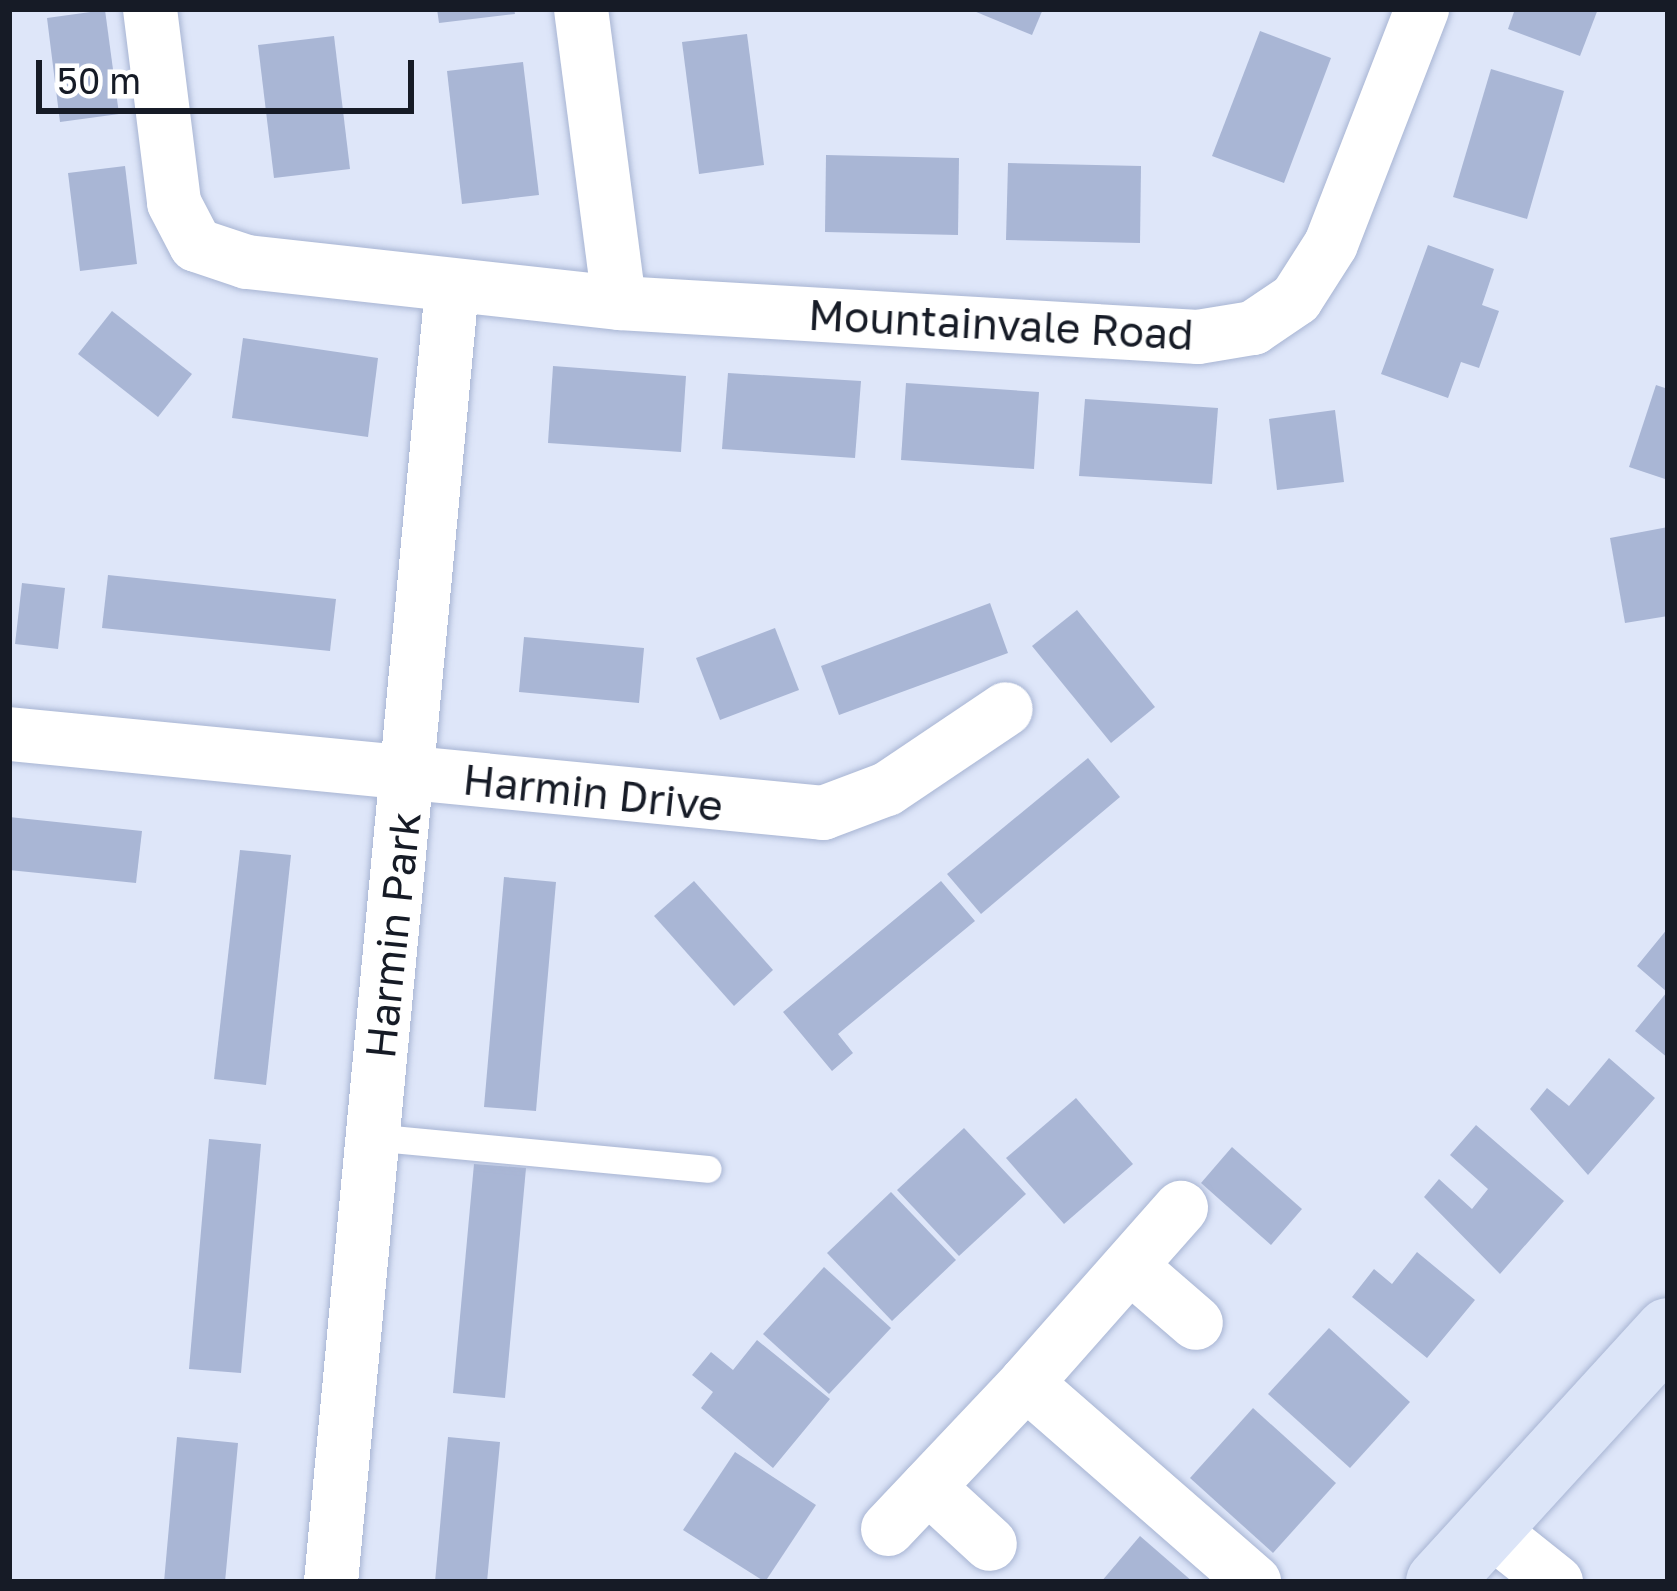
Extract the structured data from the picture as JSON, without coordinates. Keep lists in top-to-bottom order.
{
  "streets": {
    "street": ["Mountainvale Road", "Harmin Drive", "Harmin Park"]
  },
  "crossings": [
    ["Mountainvale Road", "Harmin Park"],
    ["Harmin Drive", "Harmin Park"]
  ],
  "scale_bar": "50 m"
}
